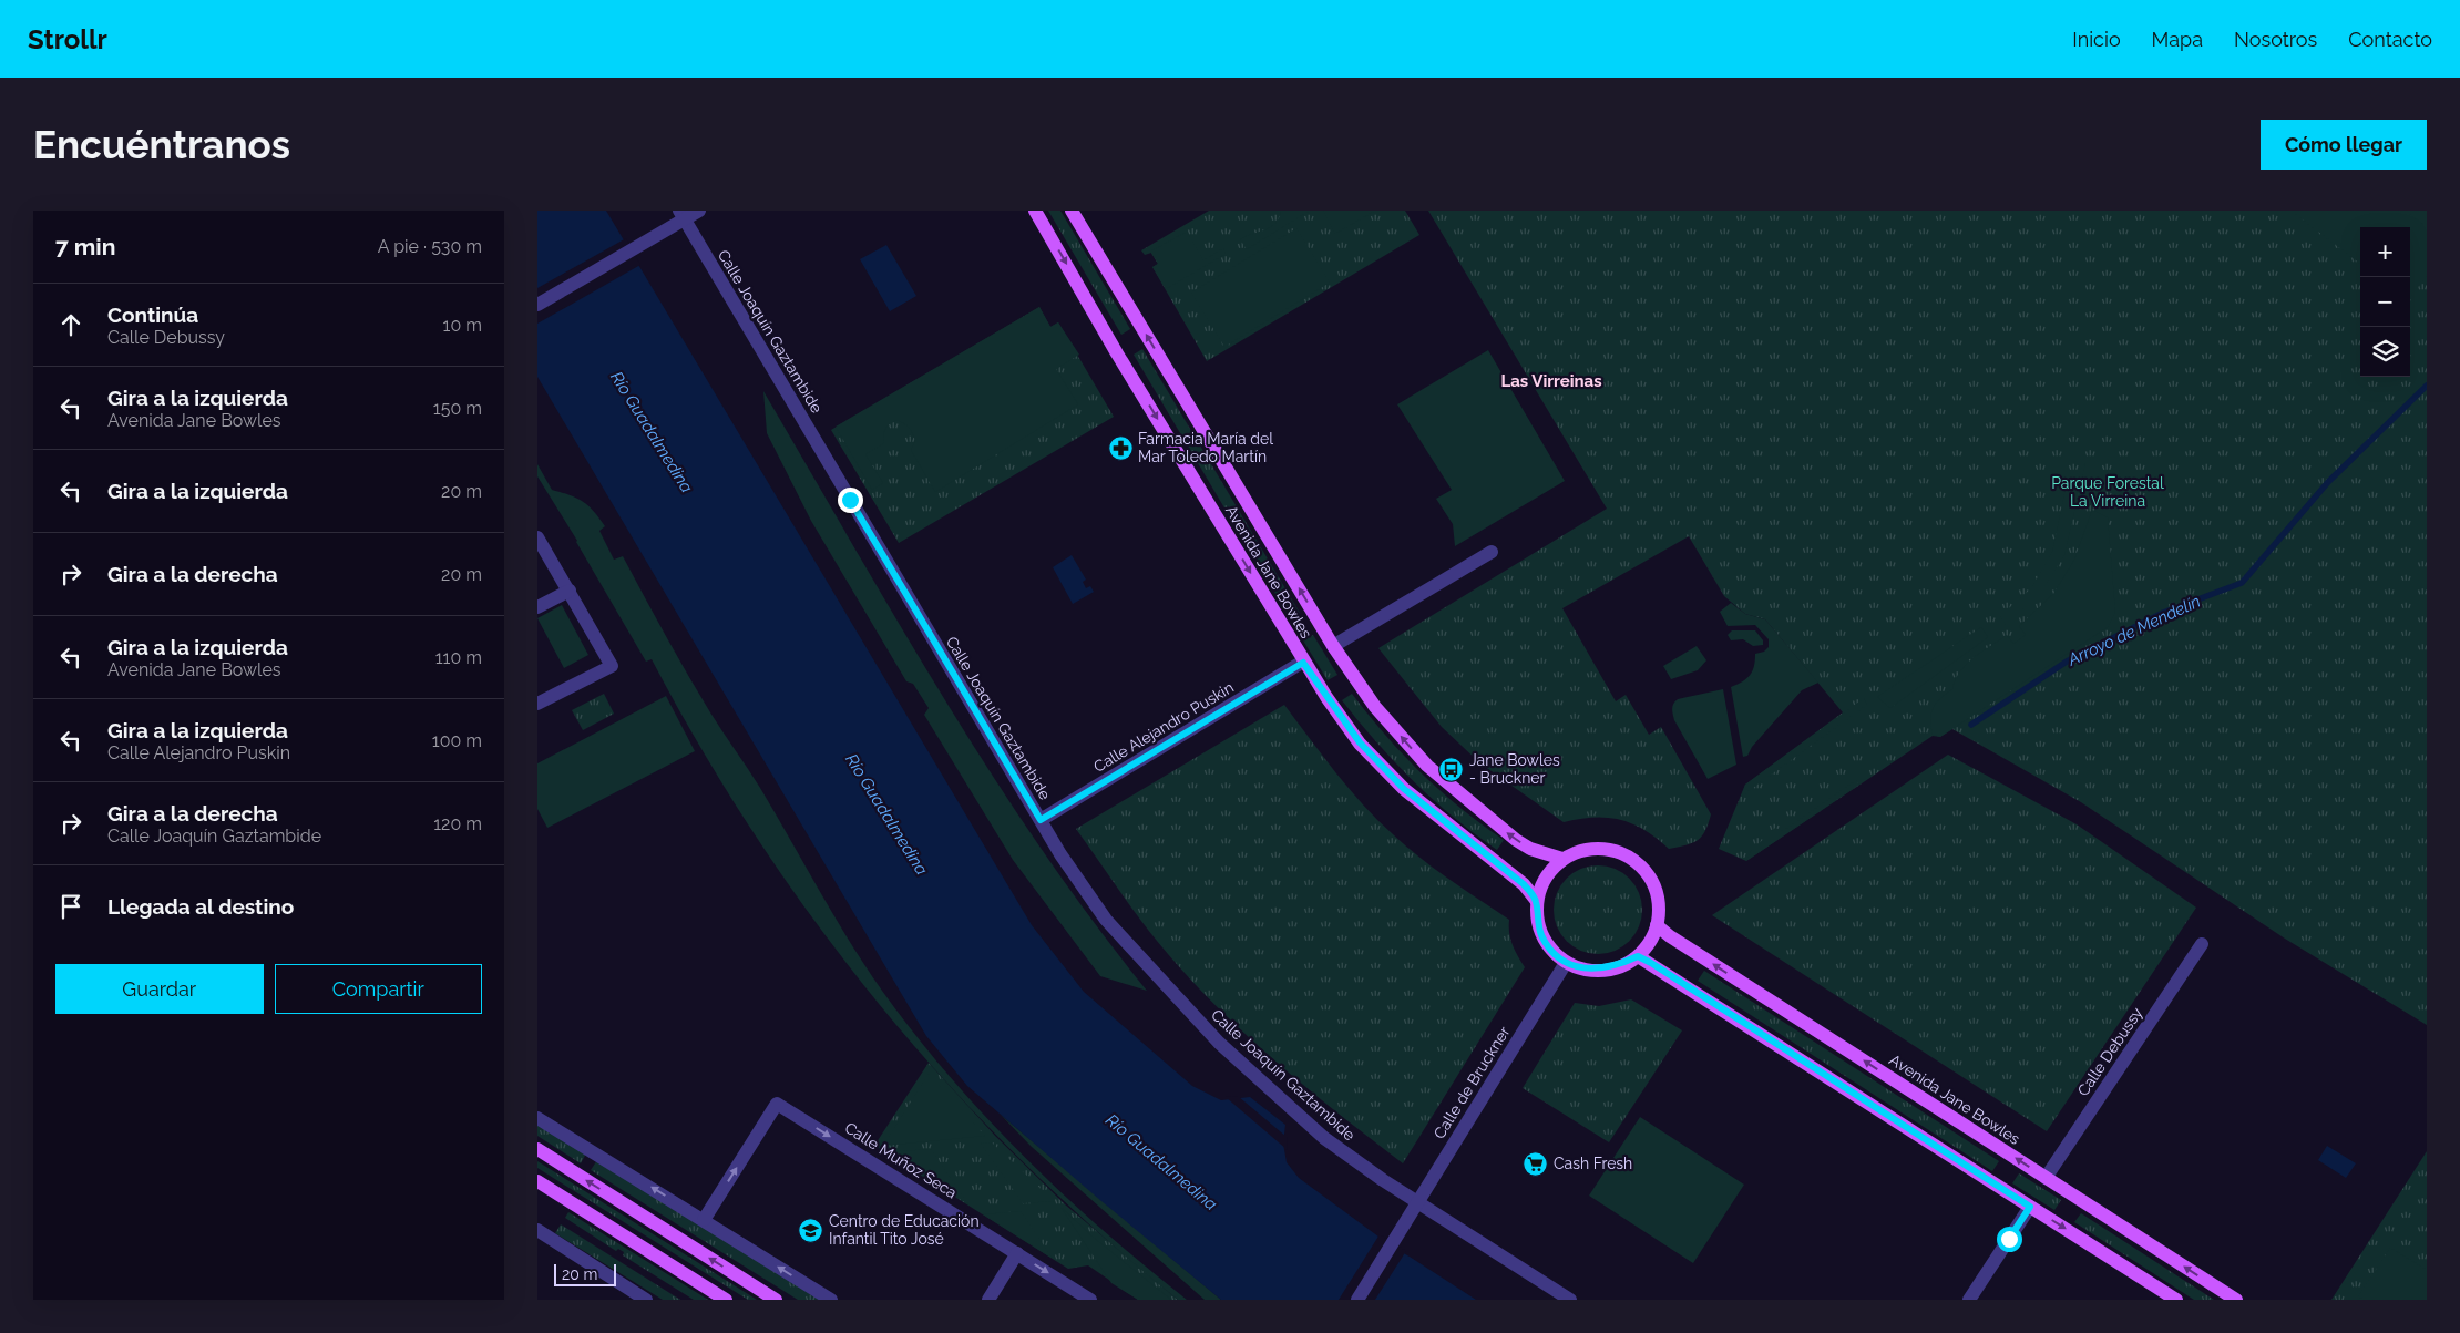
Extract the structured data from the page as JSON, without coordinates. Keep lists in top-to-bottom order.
{
  "streets": {
    "main road": ["Avenida Jane Bowles"],
    "street": [
      "Calle Joaquín Gaztambide",
      "Calle Alejandro Puskin",
      "Calle Debussy",
      "Calle de Bruckner",
      "Calle Muñoz Seca"
    ]
  },
  "crossings": [
    ["Calle Joaquín Gaztambide", "Calle Alejandro Puskin"],
    ["Calle Joaquín Gaztambide", "Calle de Bruckner"],
    ["Avenida Jane Bowles", "Calle Alejandro Puskin"],
    ["Avenida Jane Bowles", "Calle Debussy"],
    ["Avenida Jane Bowles", "Calle de Bruckner"]
  ],
  "districts": ["Las Virreinas"],
  "water": ["Río Guadalmedina", "Arroyo de Mendelín"],
  "parks": ["Parque Forestal La Virreina"],
  "places": {
    "pharmacy": ["Farmacia María del Mar Toledo Martín"],
    "bus stop": ["Jane Bowles - Bruckner"],
    "supermarket": ["Cash Fresh"],
    "school or university": ["Centro de Educación Infantil Tito José"]
  },
  "scale_bar": "20 m",
  "page": {
    "header": "Strollr",
    "nav": [
      "Inicio",
      "Mapa",
      "Nosotros",
      "Contacto"
    ],
    "buttons": [
      "Cómo llegar",
      ["Guardar", "Compartir"]
    ],
    "title": "Encuéntranos",
    "heading": ["7 min", "A pie · 530 m"],
    "map_buttons": ["+", "−"],
    "list": [
      ["Continúa", "Calle Debussy", "10 m"],
      ["Gira a la izquierda", "Avenida Jane Bowles", "150 m"],
      ["Gira a la izquierda", "20 m"],
      ["Gira a la derecha", "20 m"],
      ["Gira a la izquierda", "Avenida Jane Bowles", "110 m"],
      ["Gira a la izquierda", "Calle Alejandro Puskin", "100 m"],
      ["Gira a la derecha", "Calle Joaquín Gaztambide", "120 m"],
      "Llegada al destino"
    ],
    "scale": "20 m"
  }
}
